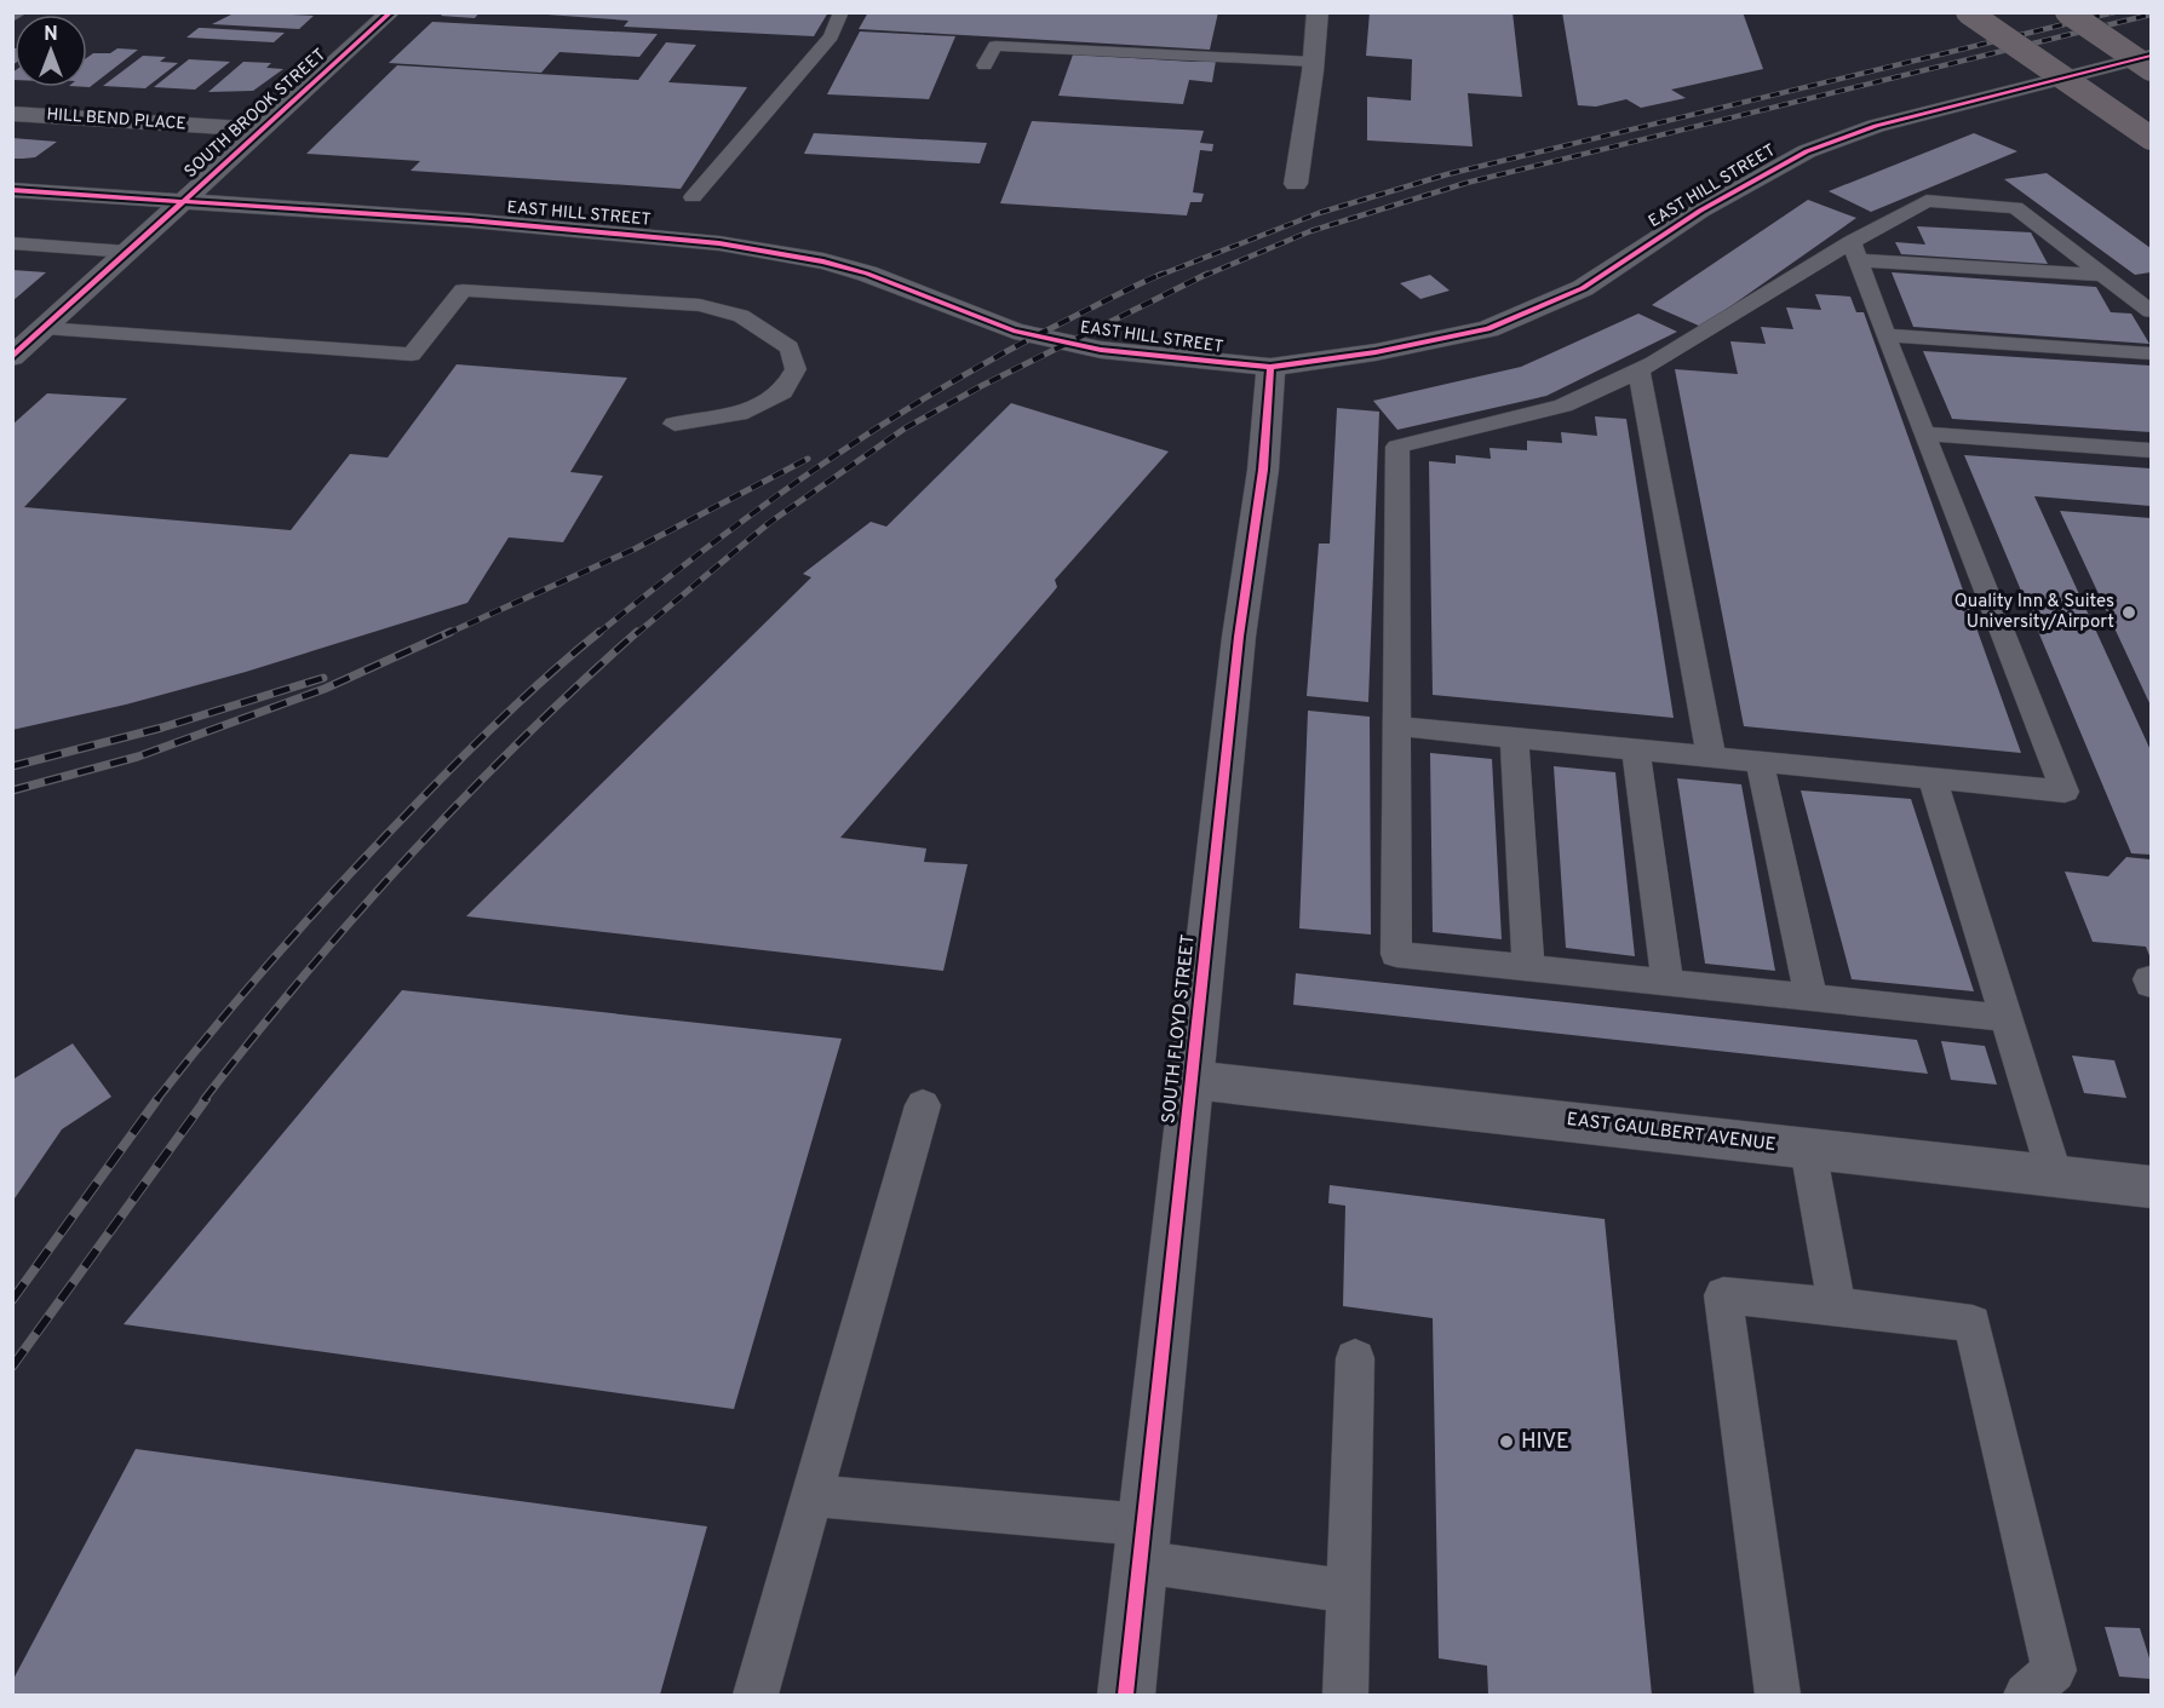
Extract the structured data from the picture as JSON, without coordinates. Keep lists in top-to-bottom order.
{
  "streets": {
    "street": [
      "SOUTH BROOK STREET",
      "HILL BEND PLACE",
      "EAST HILL STREET",
      "SOUTH FLOYD STREET",
      "EAST GAULBERT AVENUE"
    ]
  },
  "crossings": [
    ["SOUTH BROOK STREET", "HILL BEND PLACE"],
    ["SOUTH BROOK STREET", "EAST HILL STREET"],
    ["EAST HILL STREET", "SOUTH FLOYD STREET"],
    ["SOUTH FLOYD STREET", "EAST GAULBERT AVENUE"]
  ],
  "places": ["Quality Inn & Suites University/Airport", "HIVE"],
  "north": "top"
}
